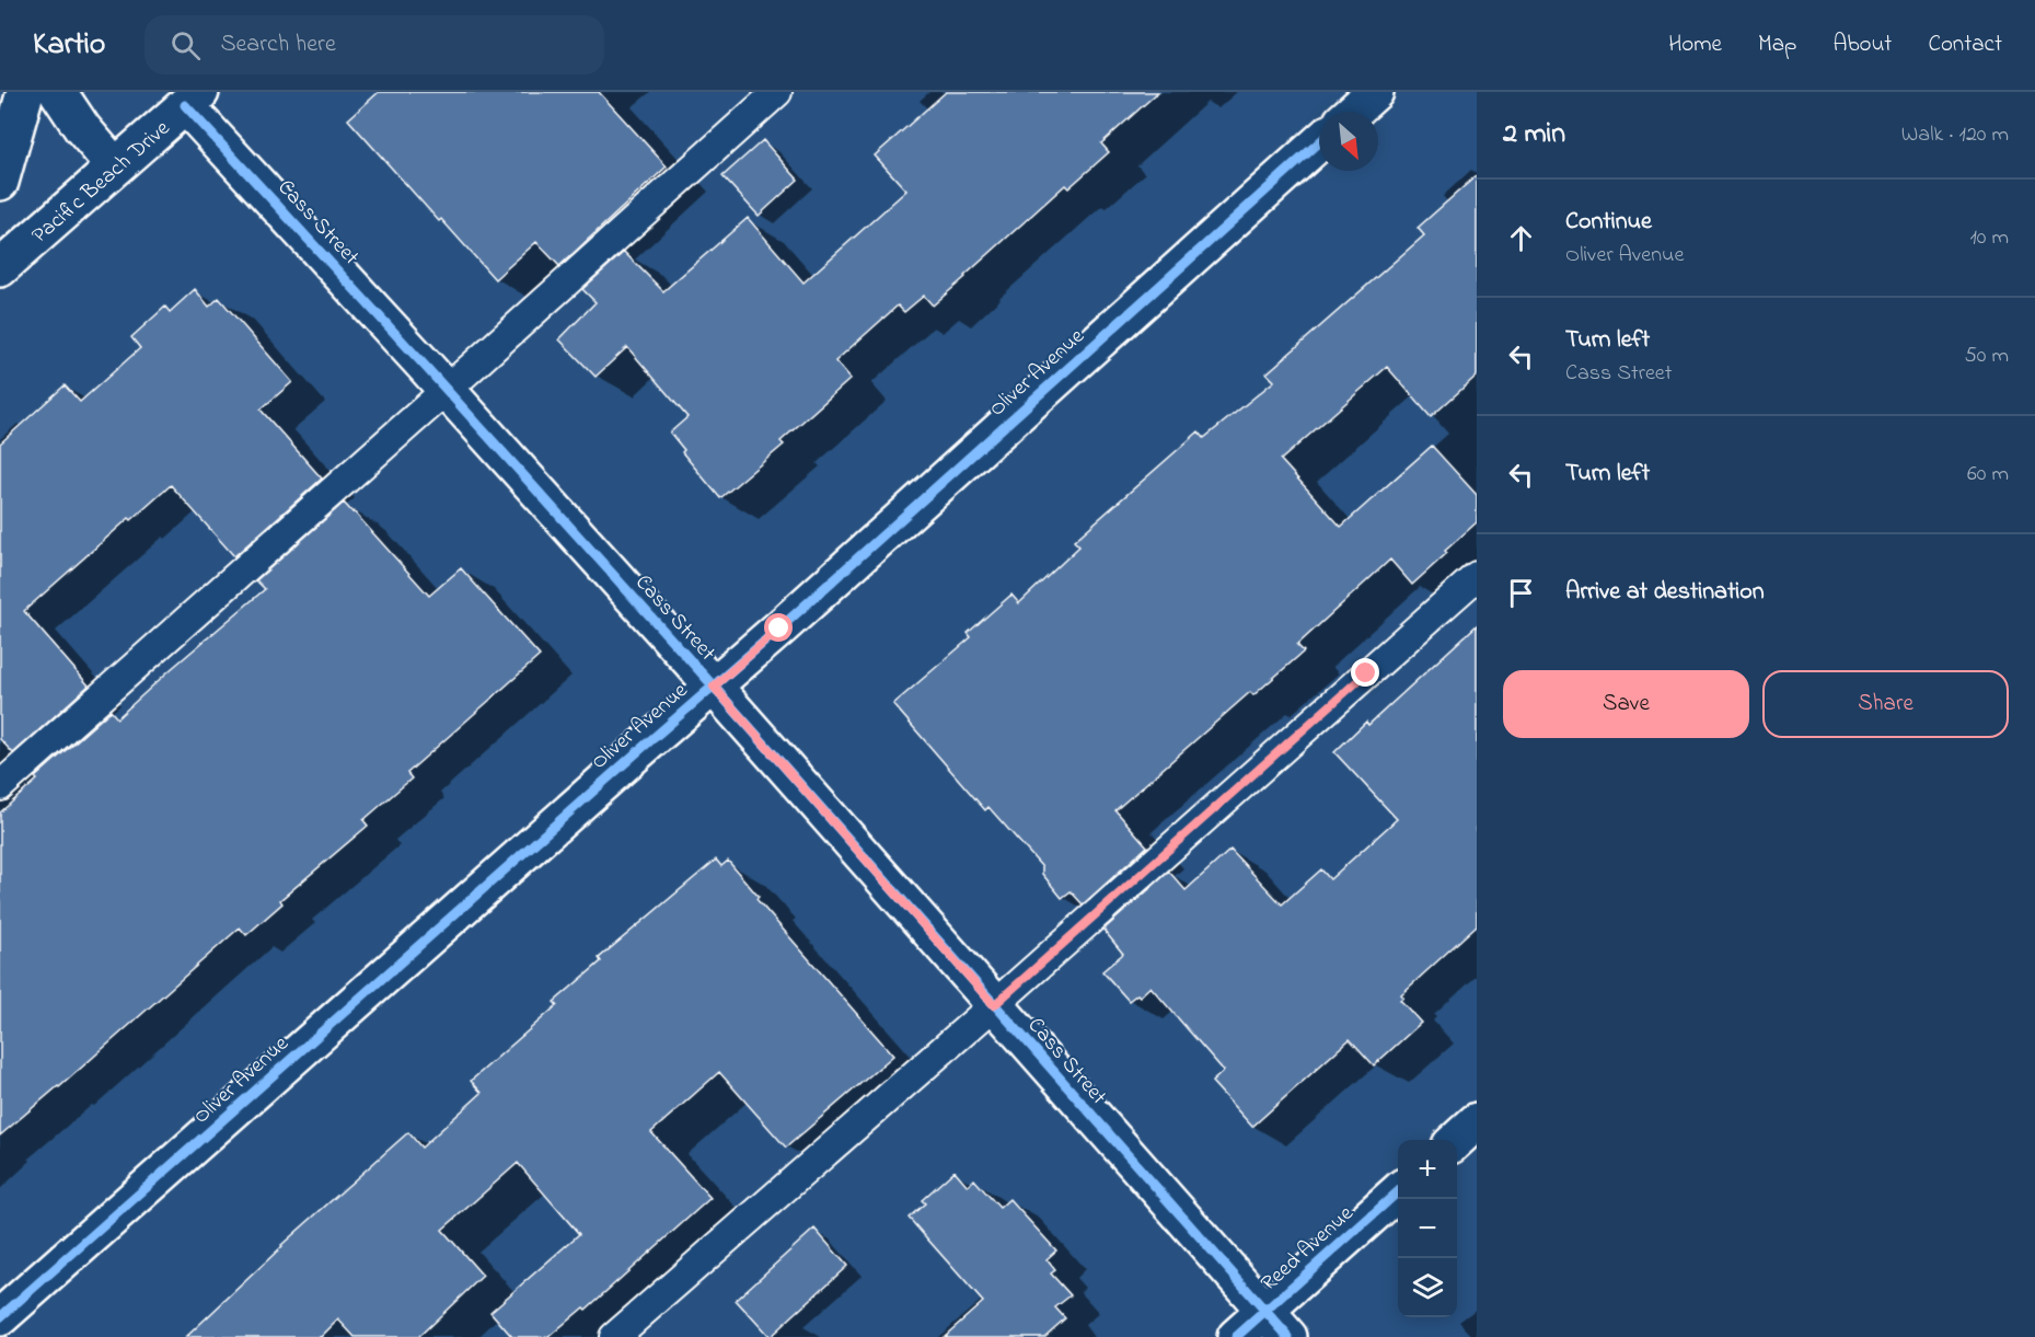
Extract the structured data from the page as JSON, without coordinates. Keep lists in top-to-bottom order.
{
  "streets": {
    "street": [
      "Pacific Beach Drive",
      "Cass Street",
      "Oliver Avenue",
      "Reed Avenue"
    ]
  },
  "crossings": [
    ["Pacific Beach Drive", "Cass Street"],
    ["Cass Street", "Oliver Avenue"],
    ["Cass Street", "Reed Avenue"]
  ],
  "north": "bottom right",
  "page": {
    "header": "Kartio",
    "search": "Search here",
    "nav": [
      "Home",
      "Map",
      "About",
      "Contact"
    ],
    "heading": ["2 min", "Walk · 120 m"],
    "list": [
      ["Continue", "Oliver Avenue", "10 m"],
      ["Turn left", "Cass Street", "50 m"],
      ["Turn left", "60 m"],
      "Arrive at destination"
    ],
    "buttons": ["Save", "Share"],
    "map_buttons": ["+", "−"]
  }
}
